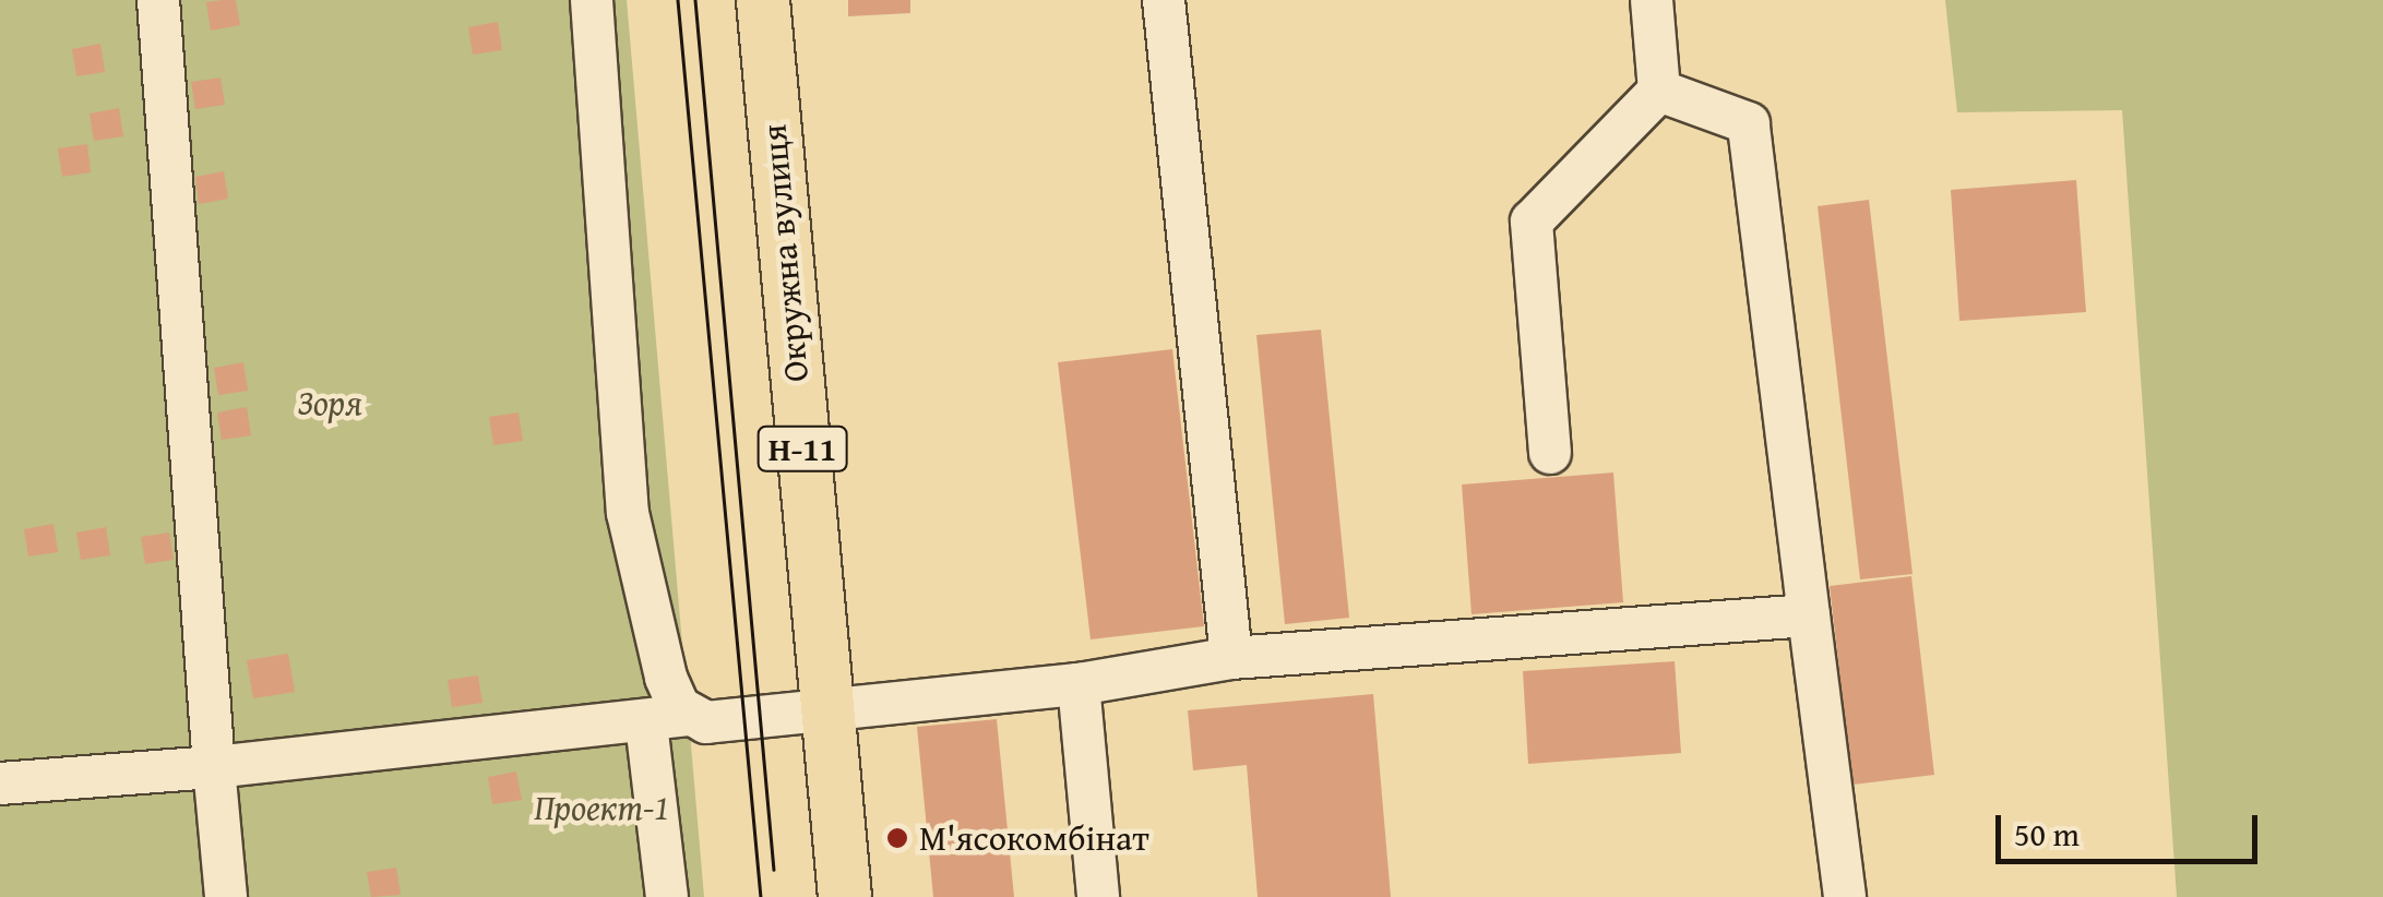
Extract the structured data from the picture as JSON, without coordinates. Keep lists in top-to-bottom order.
{
  "streets": {
    "main road": ["Окружна вулиця", "Н-11"]
  },
  "parks": ["Зоря", "Проект-1"],
  "places": ["М'ясокомбінат"],
  "scale_bar": "50 m"
}
